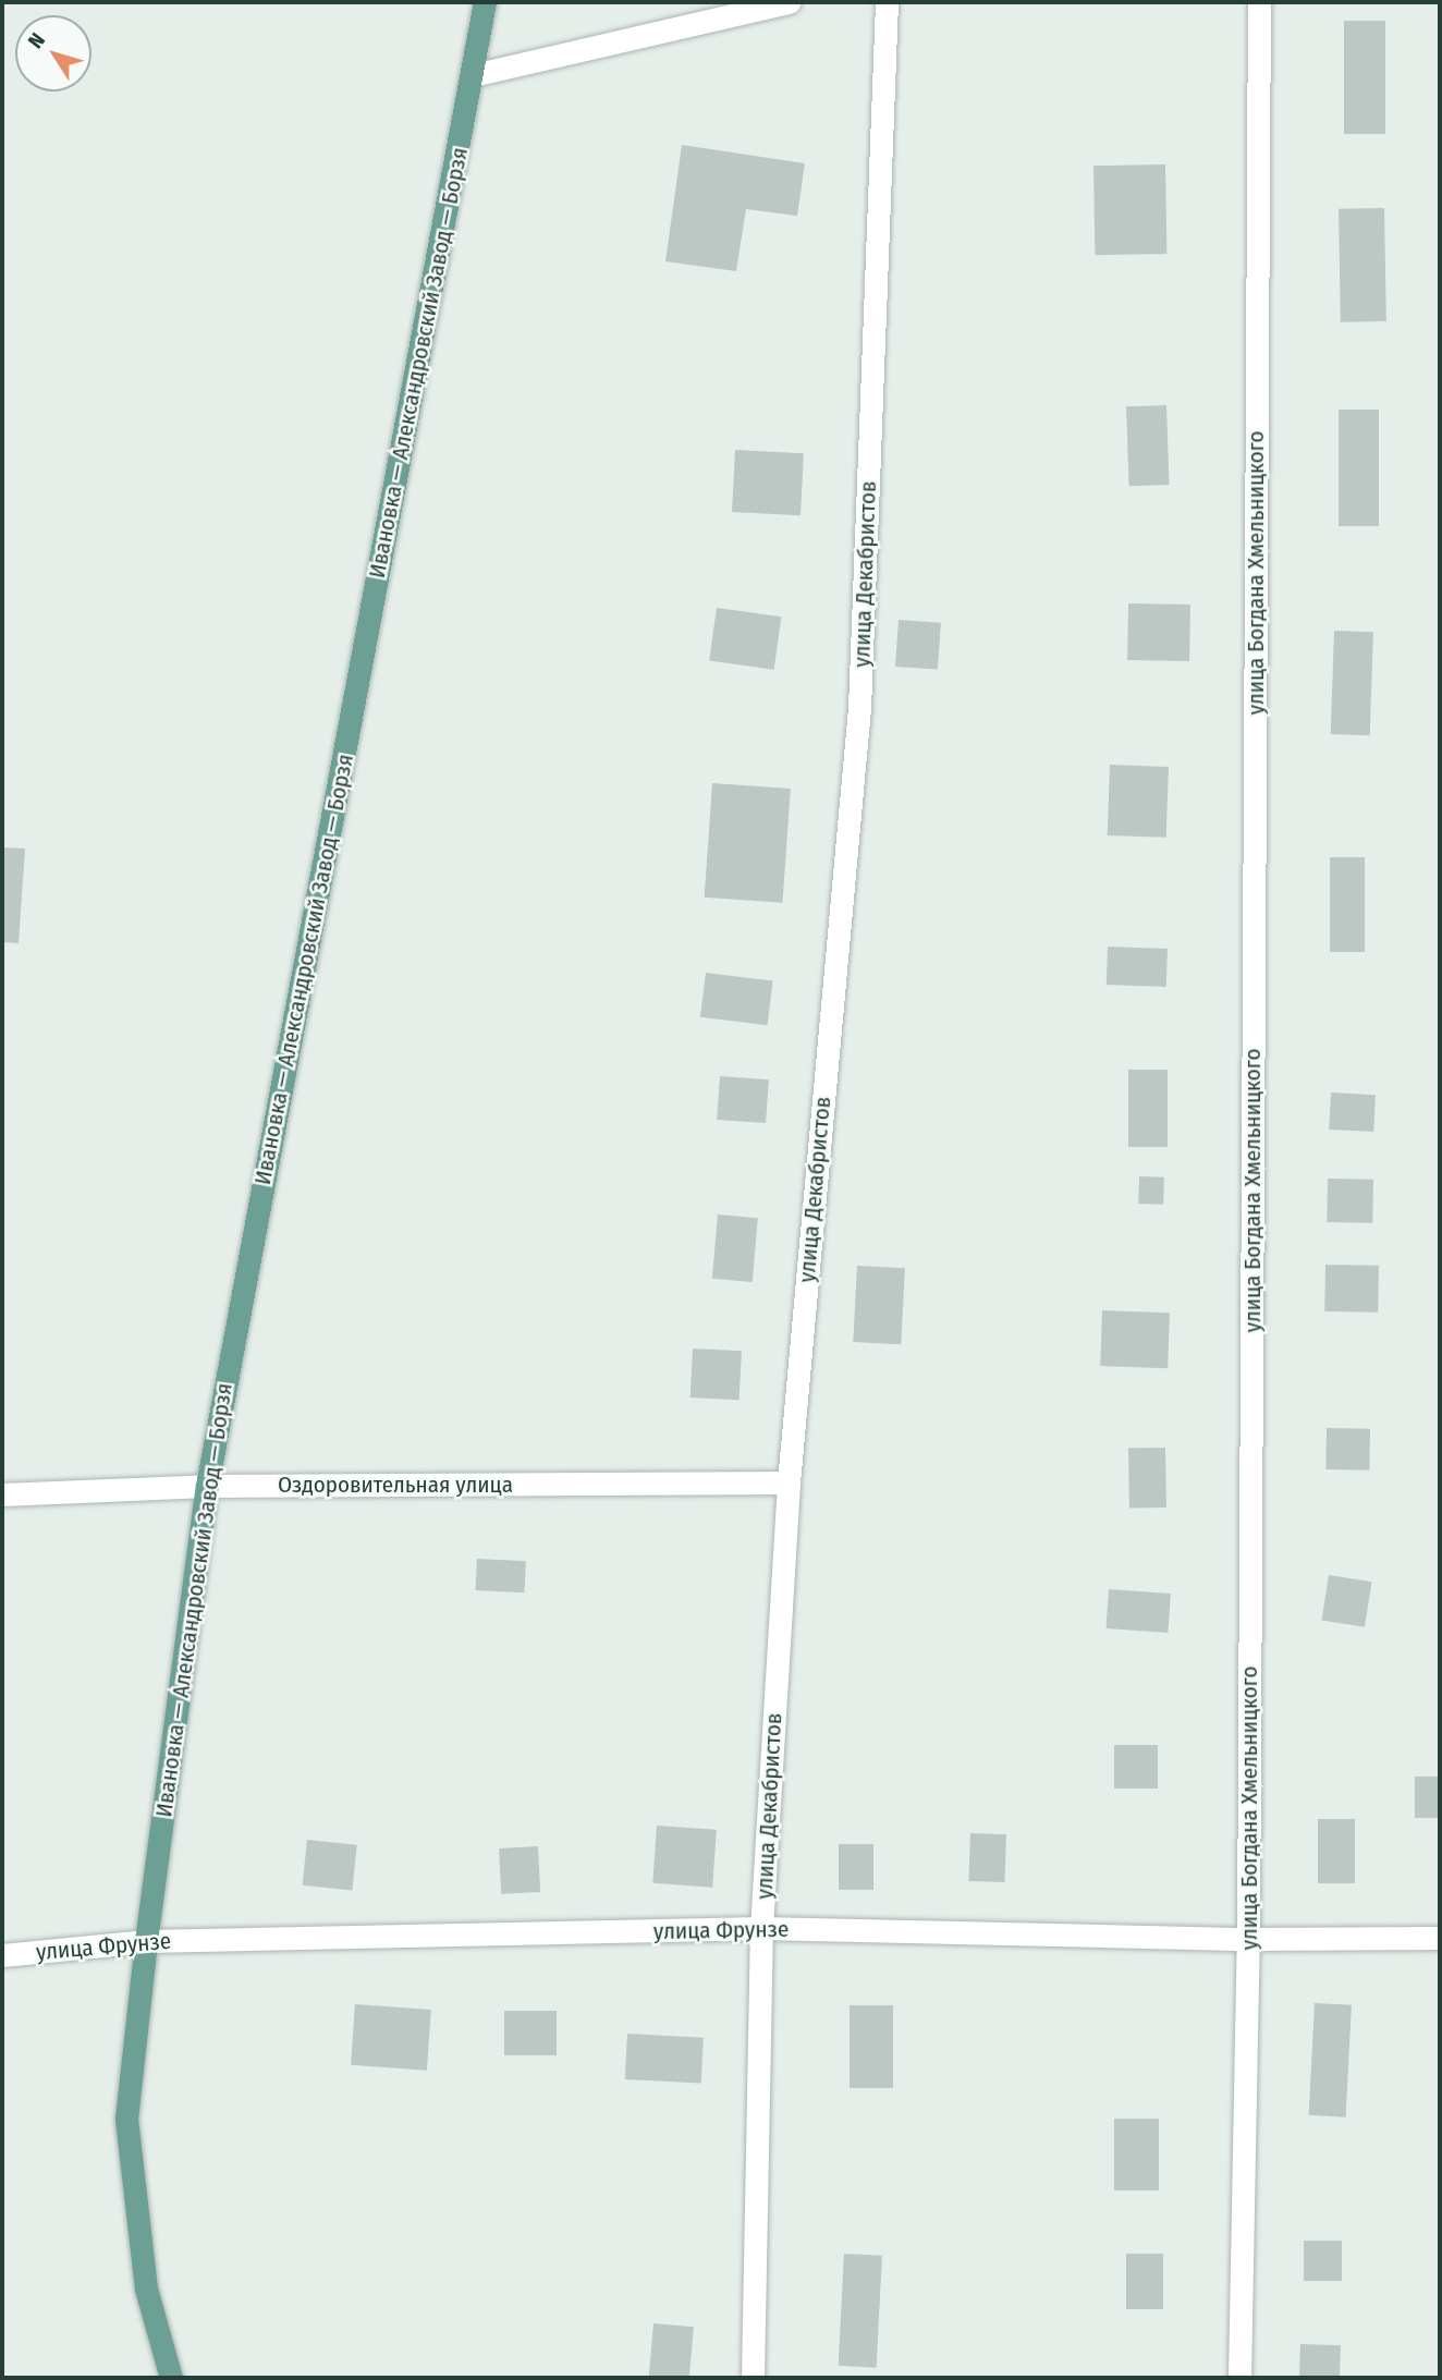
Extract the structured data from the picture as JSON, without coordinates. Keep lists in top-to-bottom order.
{
  "streets": {
    "main road": ["Ивановка — Александровский Завод — Борзя"],
    "street": [
      "улица Богдана Хмельницкого",
      "улица Декабристов",
      "Оздоровительная улица",
      "улица Фрунзе"
    ]
  },
  "crossings": [
    ["Ивановка — Александровский Завод — Борзя", "Оздоровительная улица"],
    ["Ивановка — Александровский Завод — Борзя", "улица Фрунзе"],
    ["улица Богдана Хмельницкого", "улица Фрунзе"],
    ["улица Декабристов", "Оздоровительная улица"],
    ["улица Декабристов", "улица Фрунзе"]
  ],
  "north": "top left"
}
